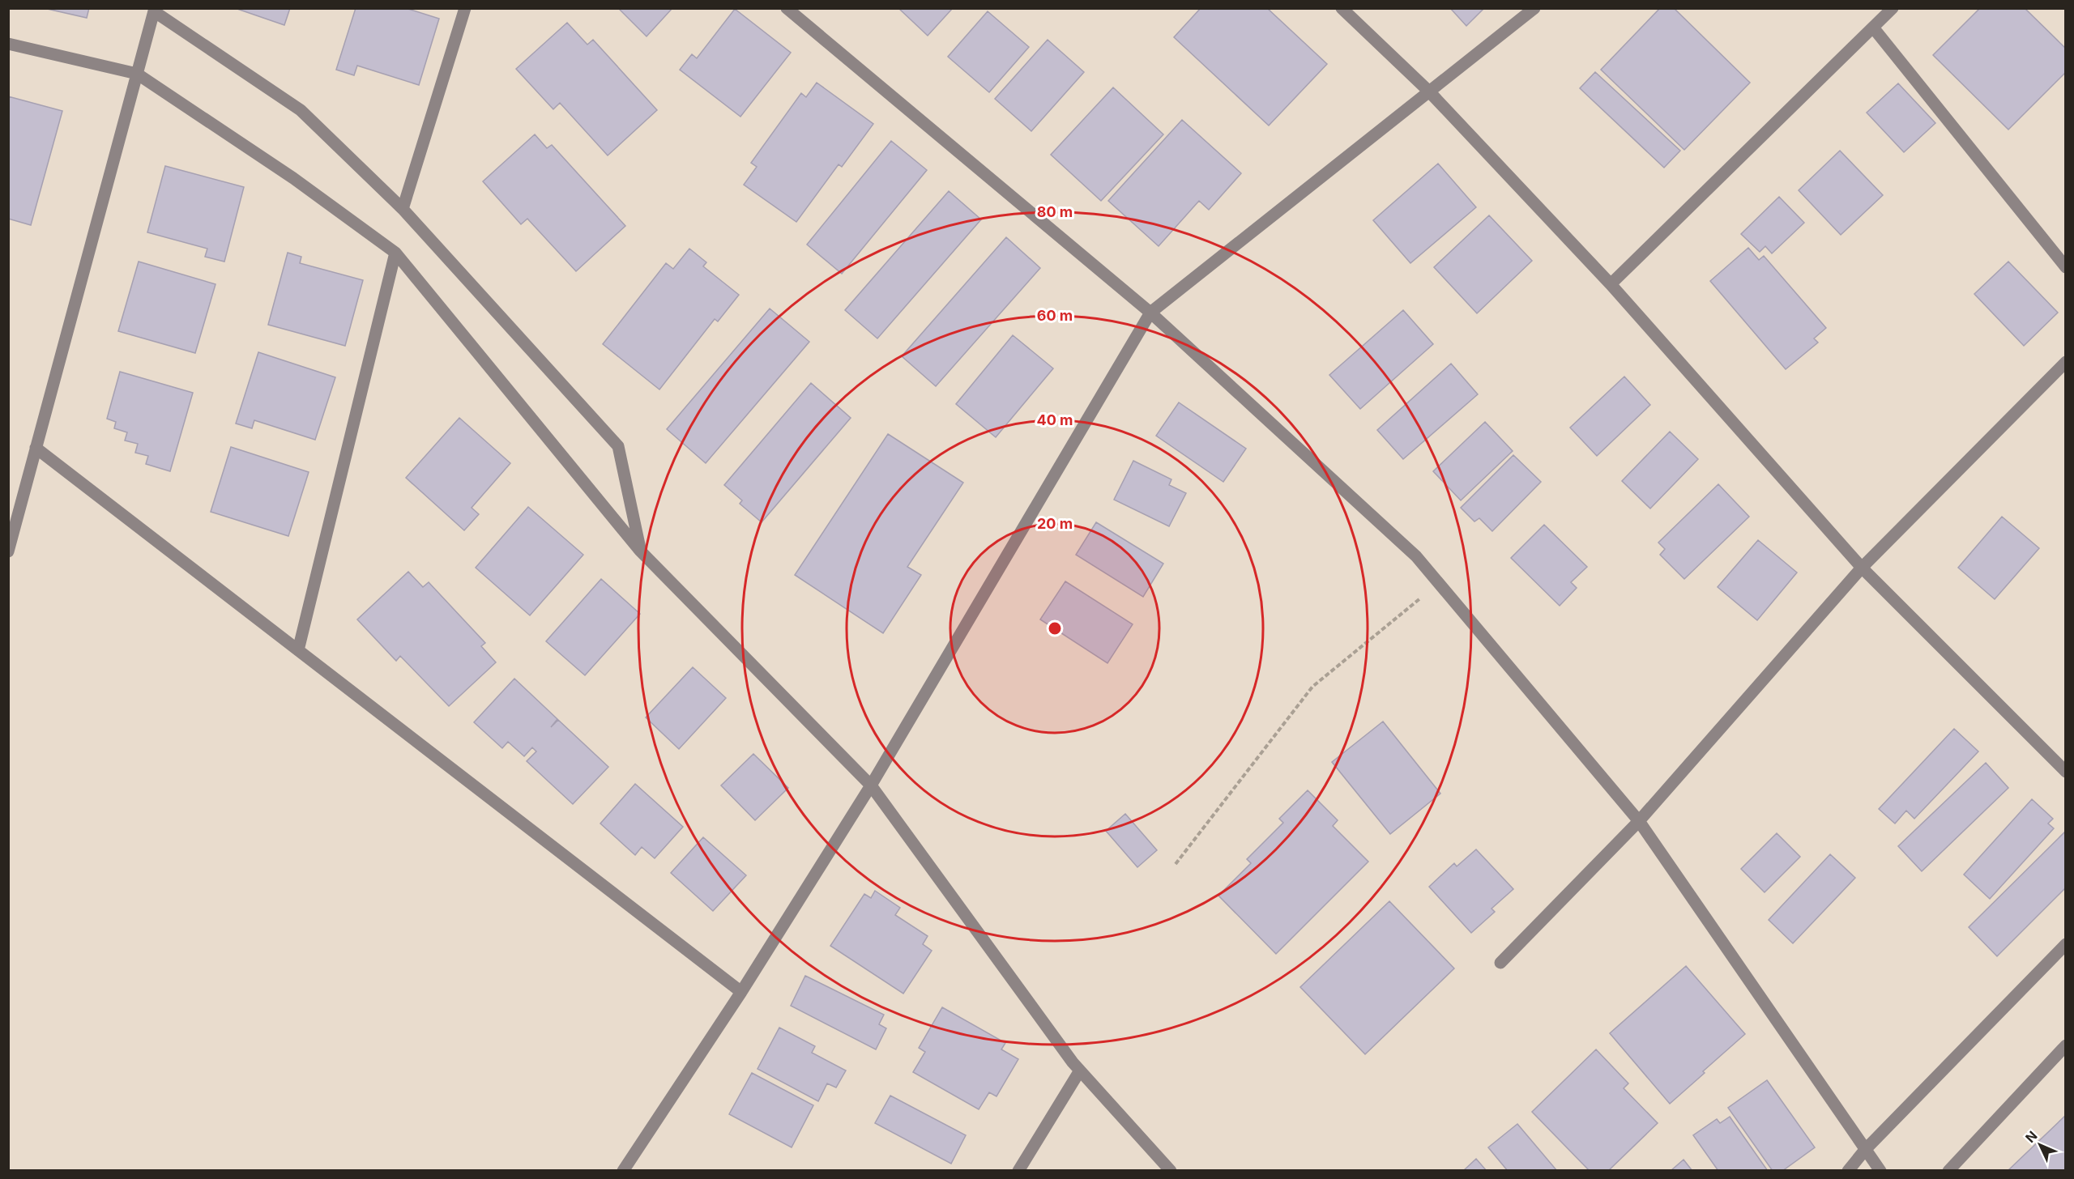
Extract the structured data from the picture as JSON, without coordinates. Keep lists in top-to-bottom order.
{
  "north": "top left",
  "rings": [
    "80 m",
    "60 m",
    "40 m",
    "20 m"
  ]
}
